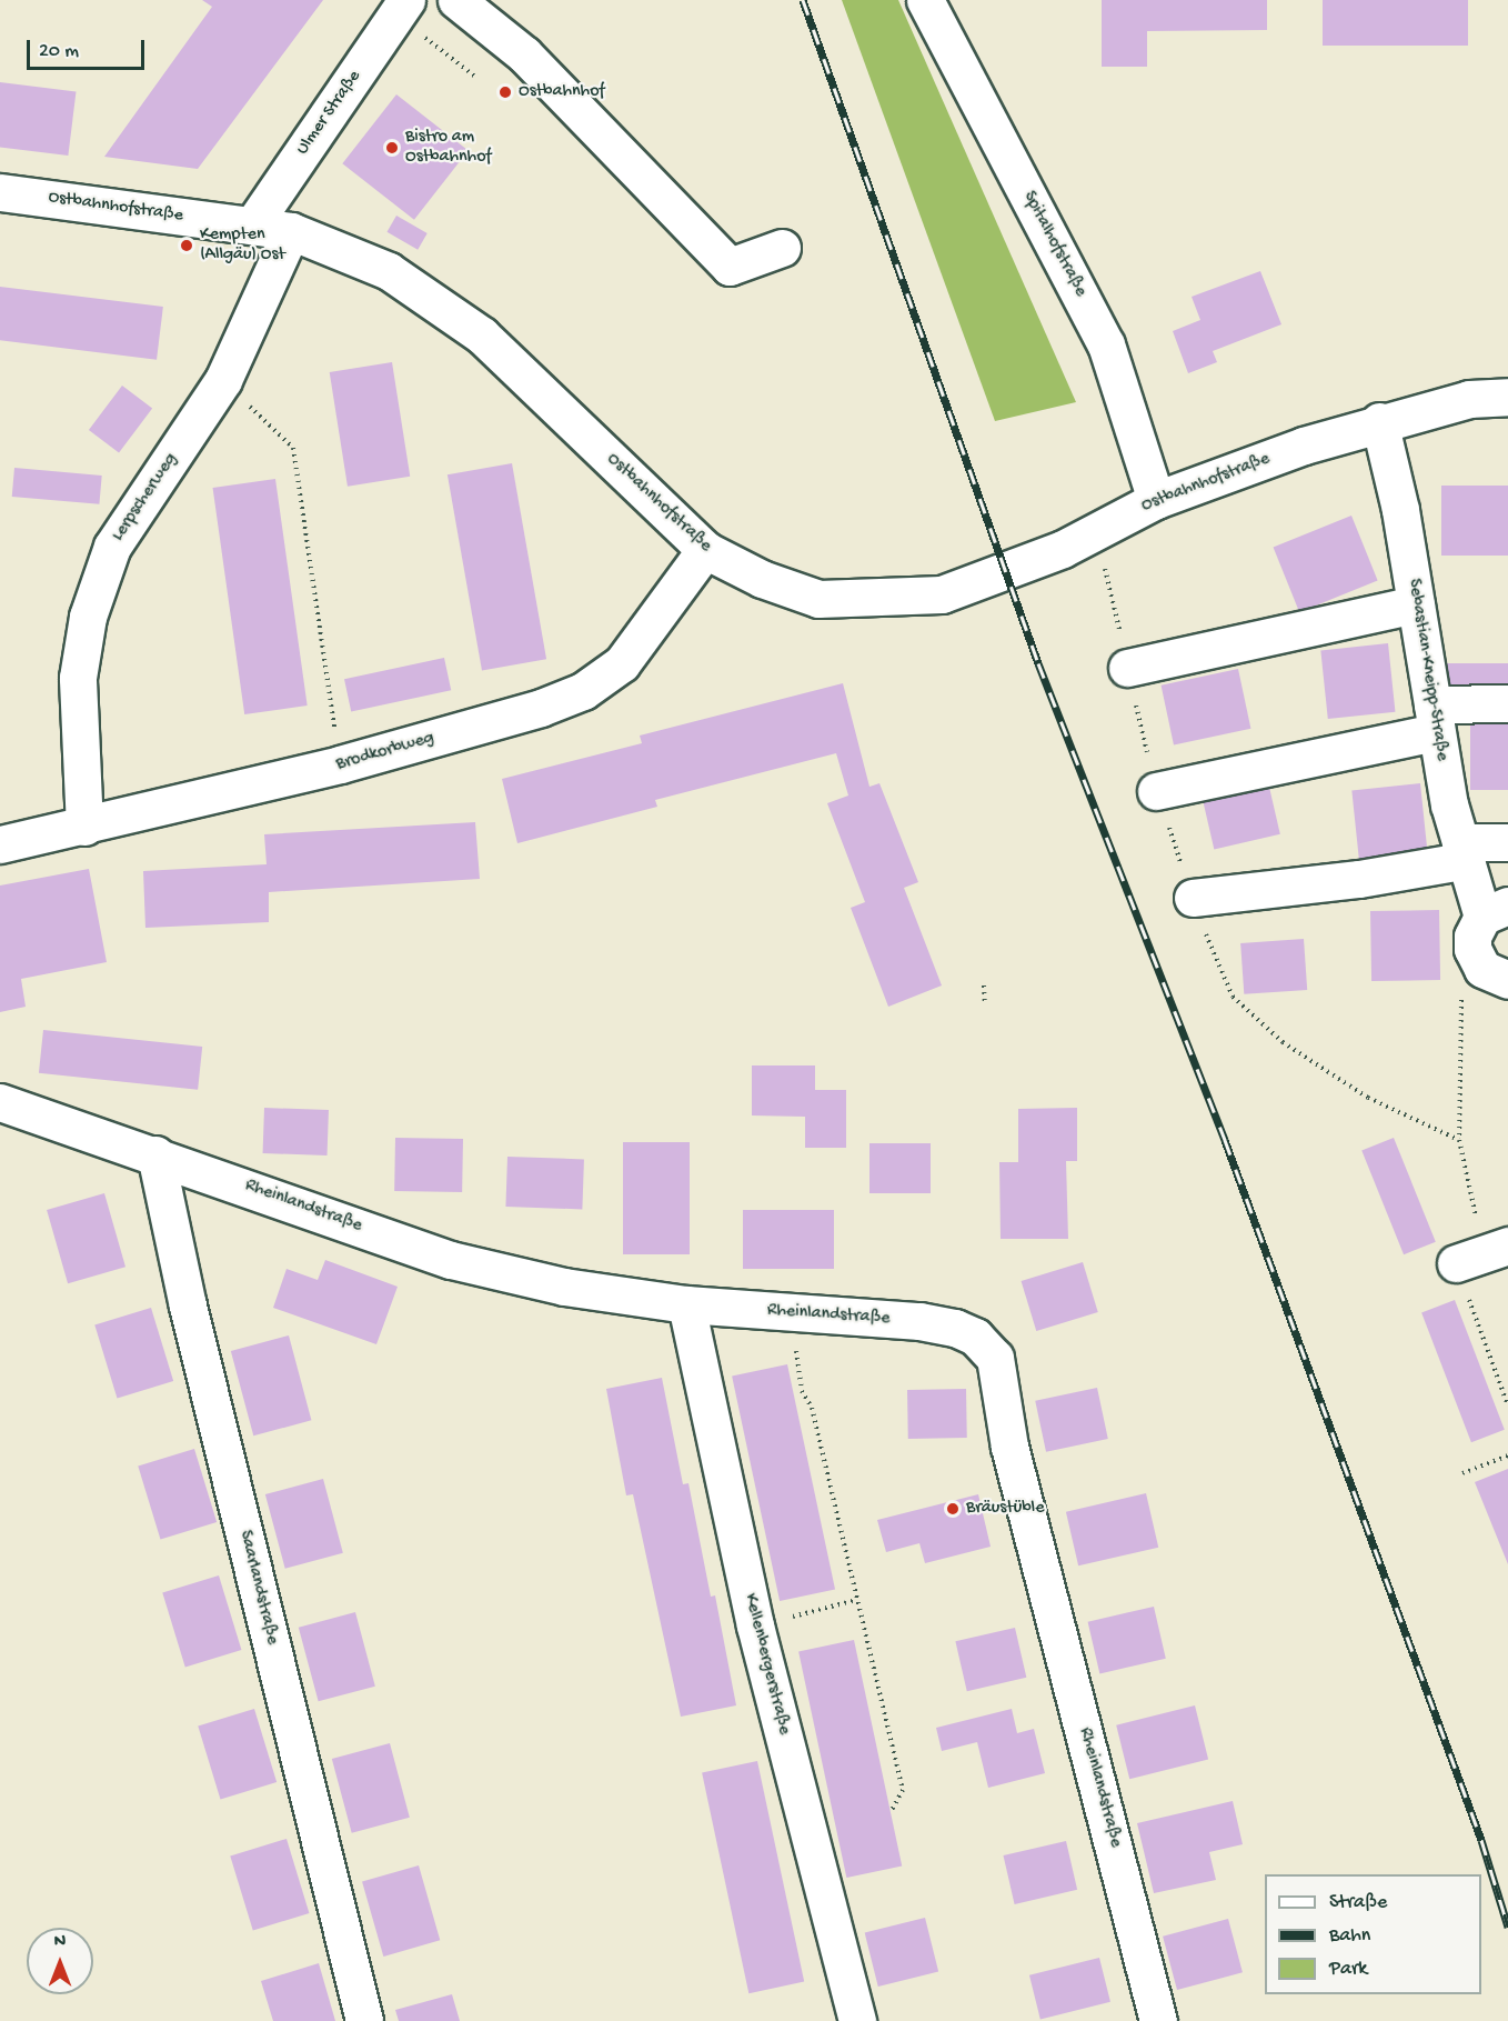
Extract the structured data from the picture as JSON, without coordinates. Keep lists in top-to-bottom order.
{
  "streets": {
    "street": [
      "Ulmer Straße",
      "Ostbahnhofstraße",
      "Spitalhofstraße",
      "Lerpscherweg",
      "Sebastian-Kneipp-Straße",
      "Brodkorbweg",
      "Rheinlandstraße",
      "Saarlandstraße",
      "Kellenbergerstraße"
    ]
  },
  "crossings": [
    ["Ulmer Straße", "Ostbahnhofstraße"],
    ["Ostbahnhofstraße", "Spitalhofstraße"],
    ["Ostbahnhofstraße", "Lerpscherweg"],
    ["Ostbahnhofstraße", "Sebastian-Kneipp-Straße"],
    ["Ostbahnhofstraße", "Brodkorbweg"],
    ["Lerpscherweg", "Brodkorbweg"],
    ["Rheinlandstraße", "Saarlandstraße"],
    ["Rheinlandstraße", "Kellenbergerstraße"]
  ],
  "places": [
    "Ostbahnhof",
    "Bistro am Ostbahnhof",
    "Kempten (Allgäu) Ost",
    "Bräustüble"
  ],
  "legend": ["Straße", "Bahn", "Park"],
  "scale_bar": "20 m",
  "north": "top"
}
